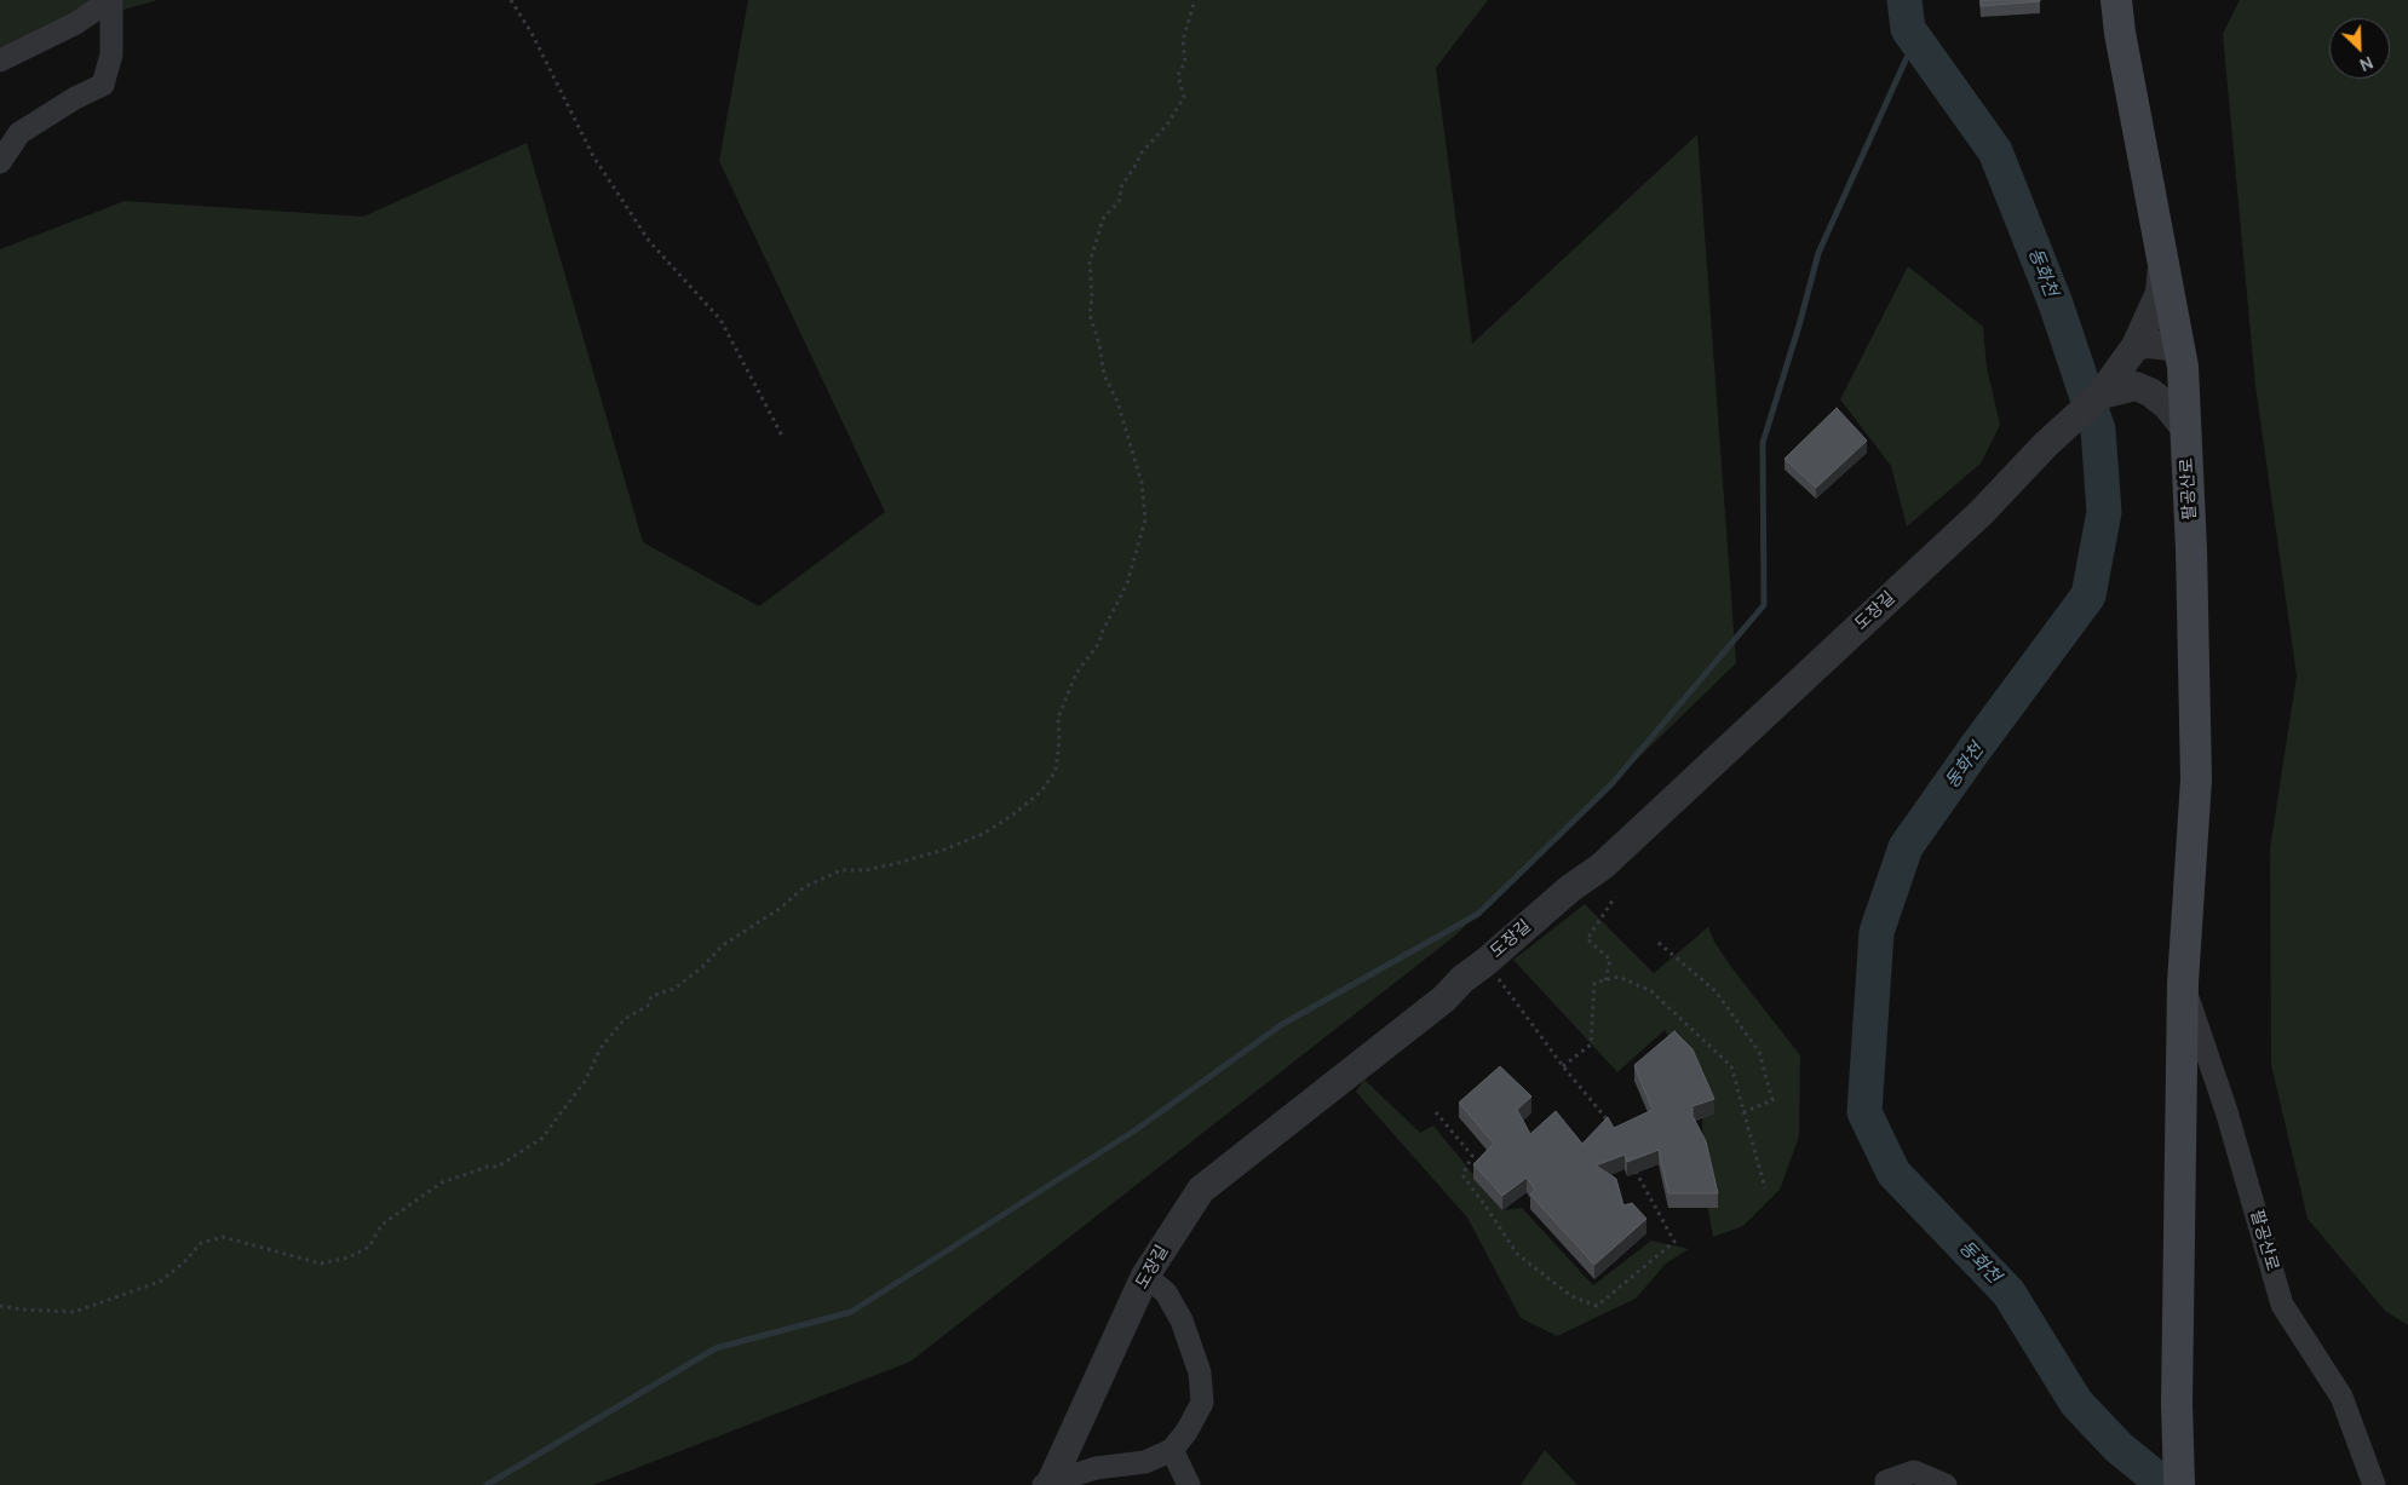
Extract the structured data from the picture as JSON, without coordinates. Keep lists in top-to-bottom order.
{
  "streets": {
    "main road": ["팔공산로"],
    "street": ["도장길"]
  },
  "crossings": [
    ["팔공산로", "도장길"]
  ],
  "water": ["동화천"],
  "north": "bottom right"
}
